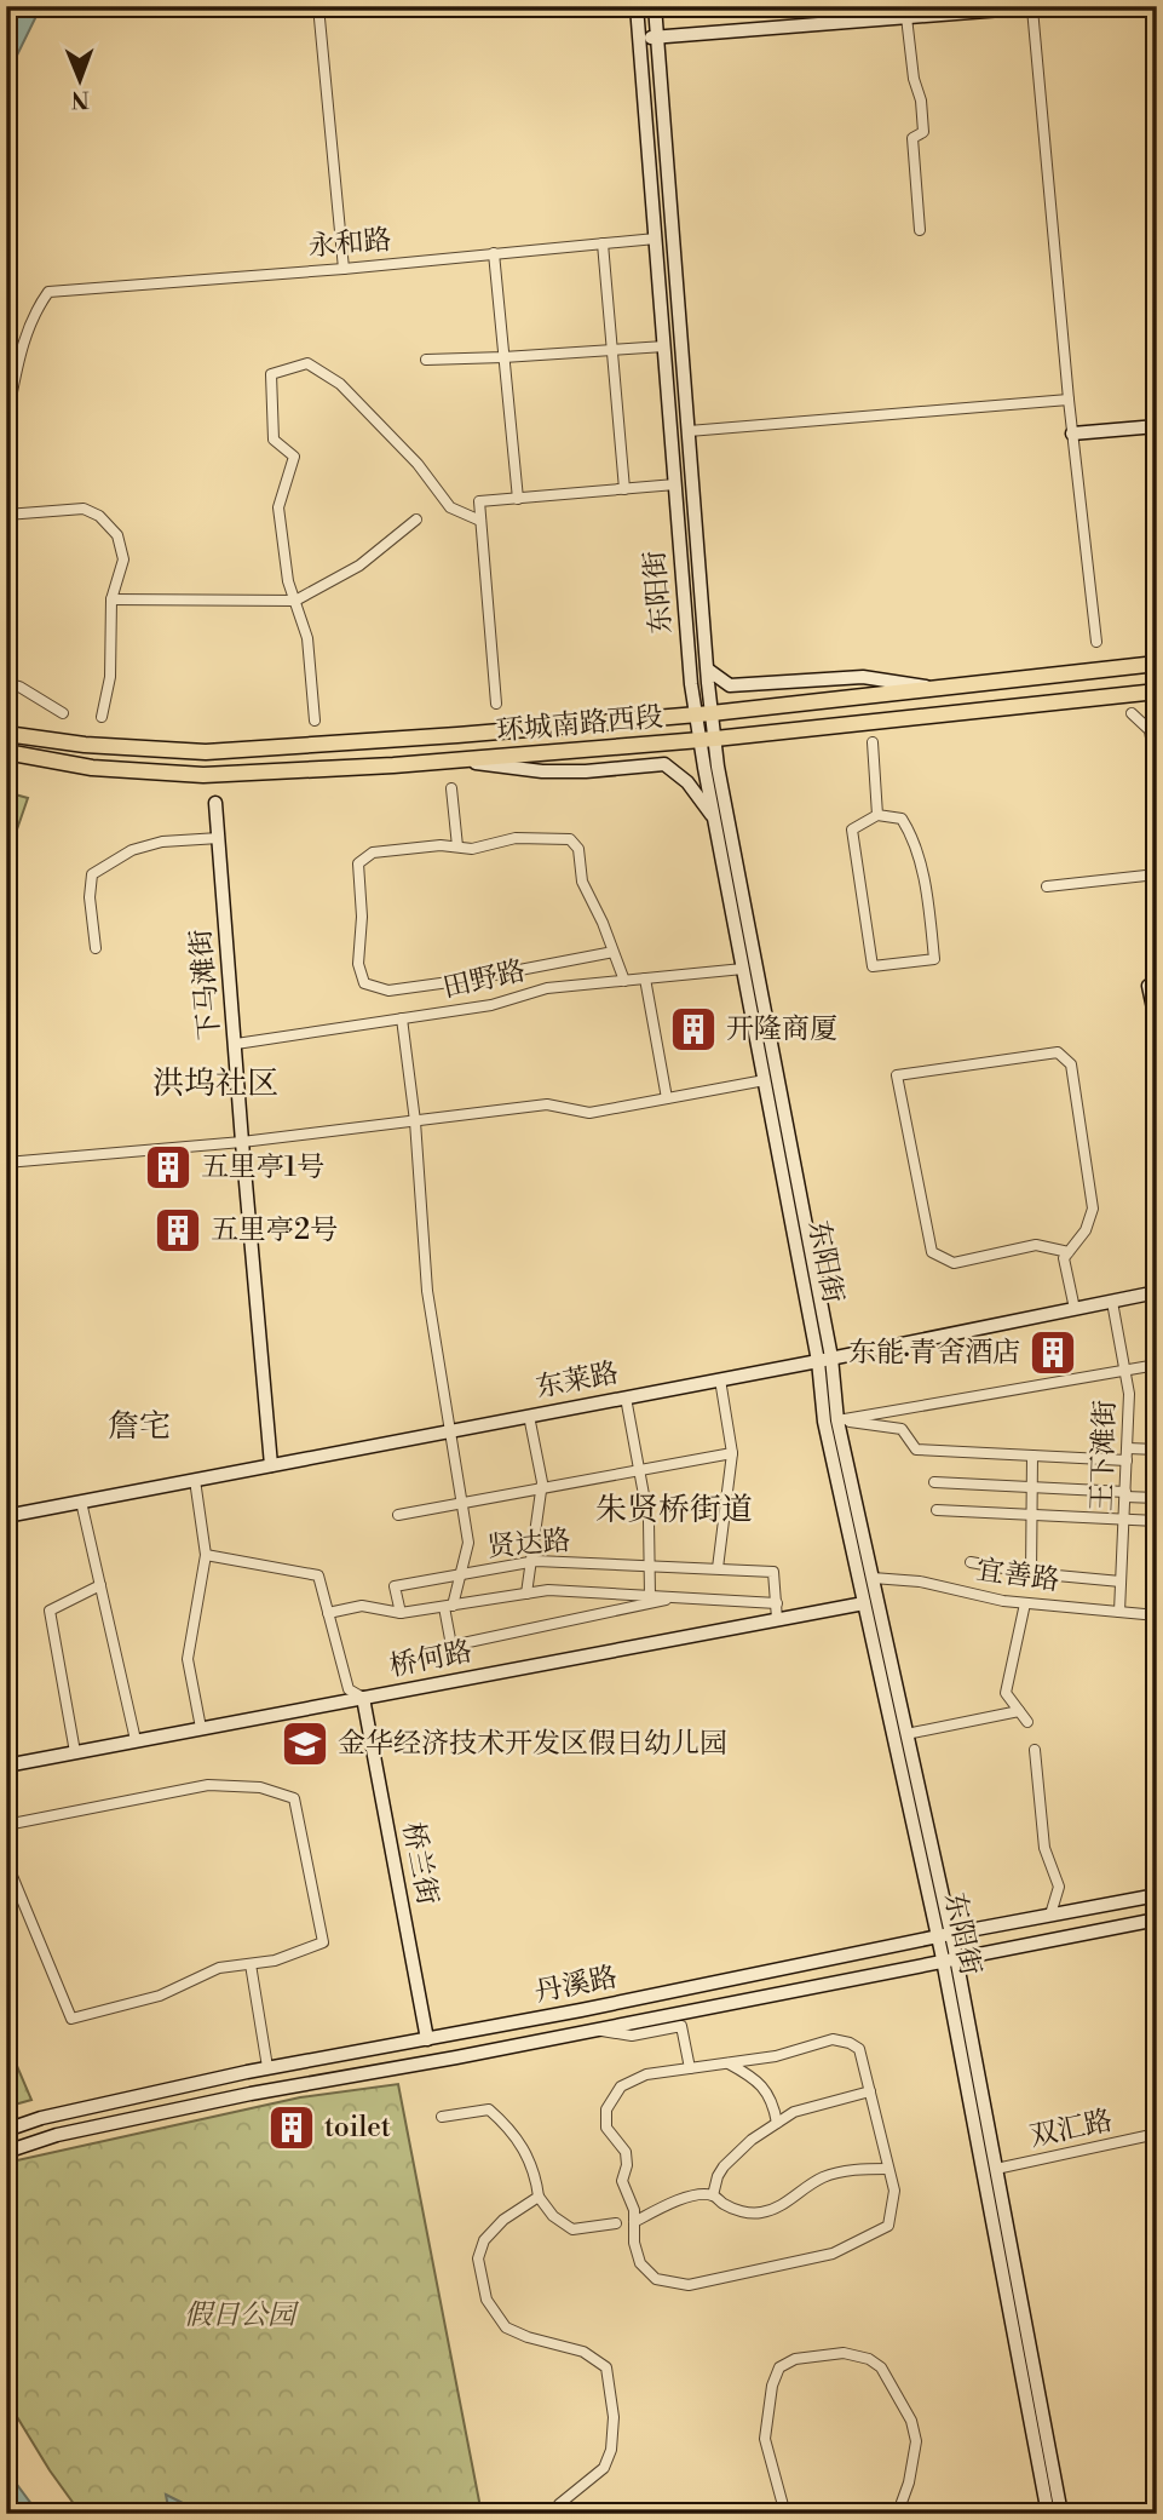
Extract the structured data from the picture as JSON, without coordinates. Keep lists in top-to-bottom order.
{
  "streets": {
    "main road": [
      "东阳街",
      "环城南路西段",
      "下马滩街",
      "东莱路",
      "桥何路",
      "桥兰街",
      "丹溪路"
    ],
    "street": [
      "永和路",
      "田野路",
      "王下滩街",
      "贤达路",
      "宜善路",
      "双汇路"
    ]
  },
  "crossings": [
    ["永和路", "东阳街"],
    ["东阳街", "环城南路西段"],
    ["东阳街", "田野路"],
    ["东阳街", "东莱路"],
    ["东阳街", "宜善路"],
    ["东阳街", "桥何路"],
    ["东阳街", "丹溪路"],
    ["东阳街", "双汇路"],
    ["田野路", "下马滩街"],
    ["下马滩街", "东莱路"],
    ["东莱路", "王下滩街"],
    ["王下滩街", "宜善路"],
    ["贤达路", "桥何路"],
    ["桥何路", "桥兰街"],
    ["桥兰街", "丹溪路"]
  ],
  "districts": ["洪坞社区", "詹宅", "朱贤桥街道"],
  "parks": ["假日公园"],
  "places": {
    "building": [
      "开隆商厦",
      "五里亭1号",
      "五里亭2号",
      "东能·青舍酒店",
      "toilet"
    ],
    "school or university": ["金华经济技术开发区假日幼儿园"]
  },
  "north": "bottom"
}
